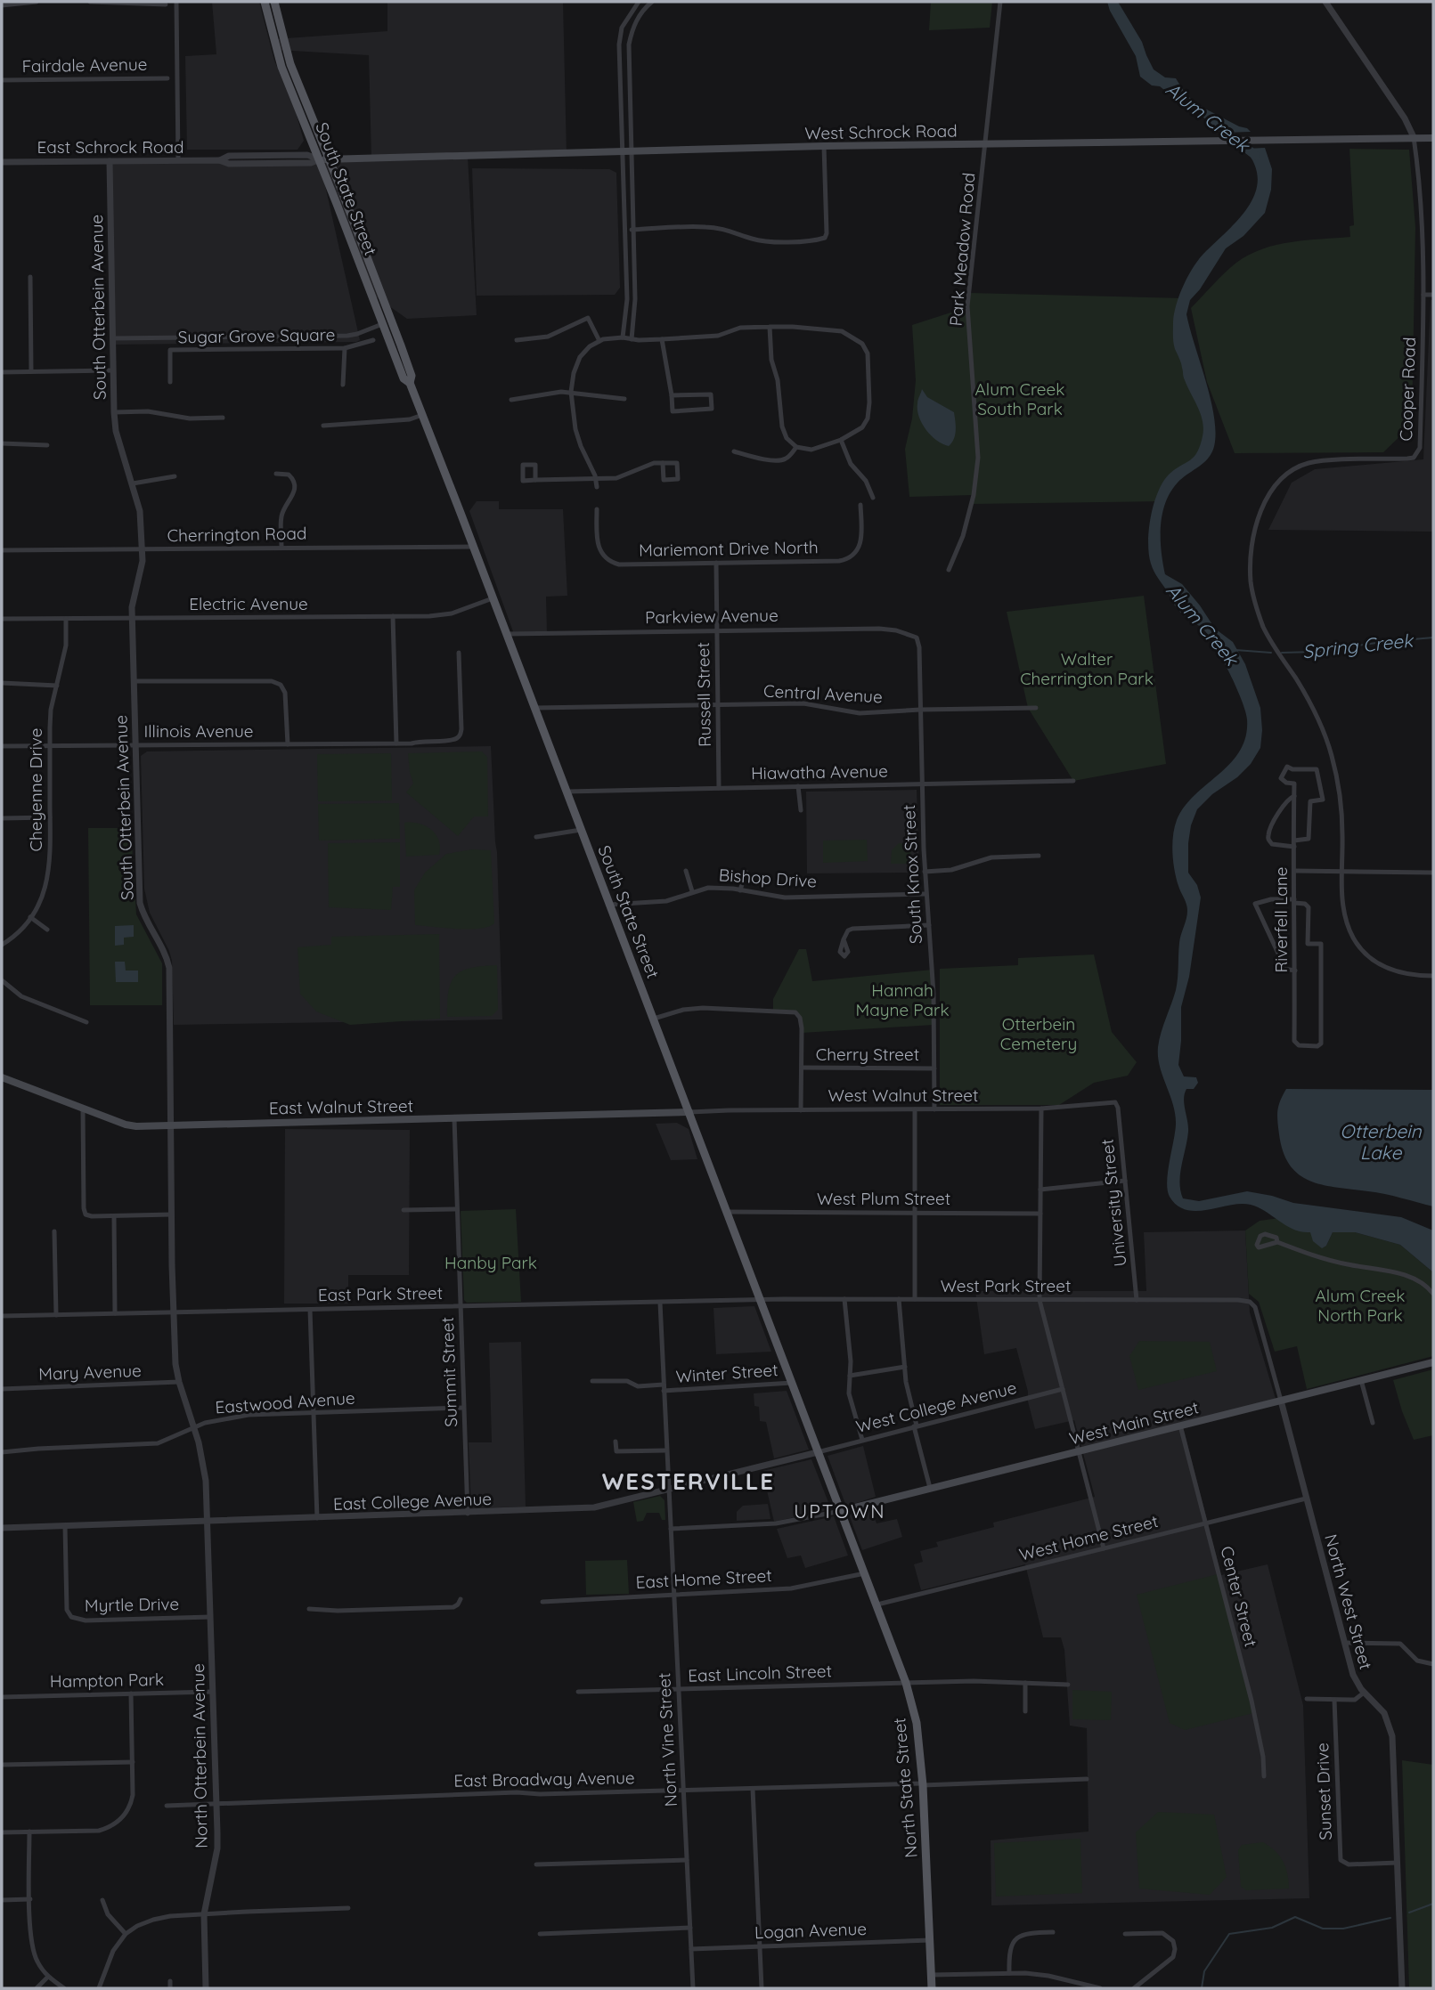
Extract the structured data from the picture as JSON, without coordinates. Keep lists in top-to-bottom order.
{
  "streets": {
    "main road": [
      "West Schrock Road",
      "East Schrock Road",
      "South State Street",
      "East Walnut Street",
      "West Main Street",
      "North State Street"
    ],
    "street": [
      "Fairdale Avenue",
      "Park Meadow Road",
      "South Otterbein Avenue",
      "Sugar Grove Square",
      "Cooper Road",
      "Cherrington Road",
      "Mariemont Drive North",
      "Electric Avenue",
      "Parkview Avenue",
      "Central Avenue",
      "Russell Street",
      "Illinois Avenue",
      "Hiawatha Avenue",
      "Cheyenne Drive",
      "South Knox Street",
      "Bishop Drive",
      "Riverfell Lane",
      "Cherry Street",
      "West Walnut Street",
      "West Plum Street",
      "University Street",
      "West Park Street",
      "East Park Street",
      "Mary Avenue",
      "Summit Street",
      "Winter Street",
      "Eastwood Avenue",
      "West College Avenue",
      "East College Avenue",
      "West Home Street",
      "East Home Street",
      "Center Street",
      "North West Street",
      "Myrtle Drive",
      "East Lincoln Street",
      "Hampton Park",
      "North Vine Street",
      "North Otterbein Avenue",
      "East Broadway Avenue",
      "Sunset Drive",
      "Logan Avenue"
    ]
  },
  "crossings": [
    ["West Schrock Road", "East Schrock Road"],
    ["West Schrock Road", "South State Street"],
    ["West Schrock Road", "Park Meadow Road"],
    ["West Schrock Road", "Cooper Road"],
    ["East Schrock Road", "South State Street"],
    ["East Schrock Road", "South Otterbein Avenue"],
    ["South State Street", "Cherrington Road"],
    ["South State Street", "Electric Avenue"],
    ["South State Street", "Parkview Avenue"],
    ["South State Street", "Central Avenue"],
    ["South State Street", "Hiawatha Avenue"],
    ["South State Street", "Bishop Drive"],
    ["South State Street", "West Walnut Street"],
    ["South State Street", "East Walnut Street"],
    ["South State Street", "West Plum Street"],
    ["South State Street", "West Park Street"],
    ["South State Street", "East Park Street"],
    ["South State Street", "Winter Street"],
    ["South State Street", "West College Avenue"],
    ["South State Street", "East College Avenue"],
    ["South State Street", "North State Street"],
    ["South Otterbein Avenue", "Cherrington Road"],
    ["South Otterbein Avenue", "Electric Avenue"],
    ["South Otterbein Avenue", "Illinois Avenue"],
    ["South Otterbein Avenue", "East Walnut Street"],
    ["South Otterbein Avenue", "East Park Street"],
    ["South Otterbein Avenue", "Mary Avenue"],
    ["South Otterbein Avenue", "Eastwood Avenue"],
    ["South Otterbein Avenue", "East College Avenue"],
    ["South Otterbein Avenue", "North Otterbein Avenue"],
    ["Mariemont Drive North", "Russell Street"],
    ["Electric Avenue", "Cheyenne Drive"],
    ["Parkview Avenue", "Russell Street"],
    ["Parkview Avenue", "South Knox Street"],
    ["Central Avenue", "Russell Street"],
    ["Central Avenue", "South Knox Street"],
    ["Russell Street", "Hiawatha Avenue"],
    ["Illinois Avenue", "Cheyenne Drive"],
    ["Hiawatha Avenue", "South Knox Street"],
    ["South Knox Street", "Bishop Drive"],
    ["South Knox Street", "Cherry Street"],
    ["South Knox Street", "West Walnut Street"],
    ["West Walnut Street", "East Walnut Street"],
    ["West Walnut Street", "University Street"],
    ["East Walnut Street", "Summit Street"],
    ["University Street", "West Park Street"],
    ["West Park Street", "East Park Street"],
    ["West Park Street", "West Main Street"],
    ["West Park Street", "North West Street"],
    ["East Park Street", "Summit Street"],
    ["East Park Street", "North Vine Street"],
    ["Summit Street", "Eastwood Avenue"],
    ["Summit Street", "East College Avenue"],
    ["Winter Street", "North Vine Street"],
    ["West College Avenue", "East College Avenue"],
    ["West College Avenue", "North State Street"],
    ["West Main Street", "Center Street"],
    ["West Main Street", "North West Street"],
    ["West Main Street", "North State Street"],
    ["East College Avenue", "Myrtle Drive"],
    ["East College Avenue", "North Vine Street"],
    ["East College Avenue", "North Otterbein Avenue"],
    ["East College Avenue", "North State Street"],
    ["West Home Street", "Center Street"],
    ["West Home Street", "North West Street"],
    ["West Home Street", "North State Street"],
    ["East Home Street", "North Vine Street"],
    ["East Home Street", "North State Street"],
    ["North West Street", "Sunset Drive"],
    ["Myrtle Drive", "North Otterbein Avenue"],
    ["East Lincoln Street", "North Vine Street"],
    ["East Lincoln Street", "North State Street"],
    ["Hampton Park", "North Otterbein Avenue"],
    ["North Vine Street", "East Broadway Avenue"],
    ["North Vine Street", "Logan Avenue"],
    ["North Otterbein Avenue", "East Broadway Avenue"],
    ["East Broadway Avenue", "North State Street"],
    ["North State Street", "Logan Avenue"]
  ],
  "districts": ["WESTERVILLE", "UPTOWN"],
  "water": ["Alum Creek", "Spring Creek", "Otterbein Lake"],
  "parks": [
    "Alum Creek South Park",
    "Walter Cherrington Park",
    "Hannah Mayne Park",
    "Otterbein Cemetery",
    "Hanby Park",
    "Alum Creek North Park"
  ]
}
